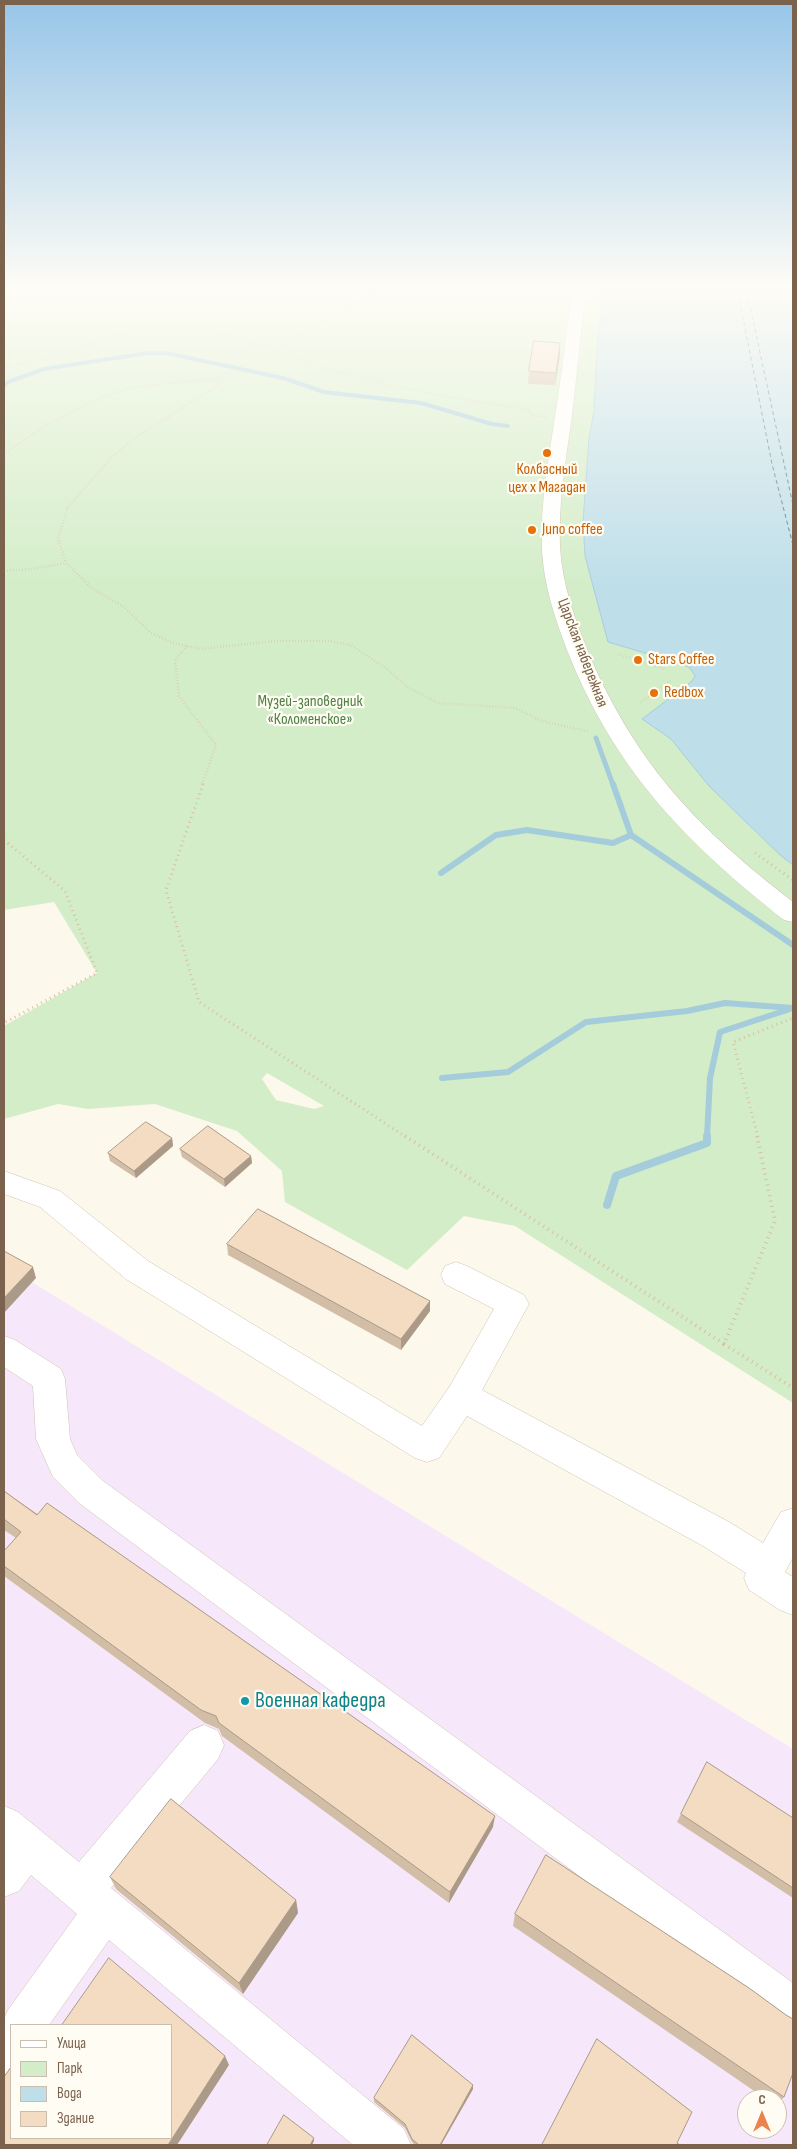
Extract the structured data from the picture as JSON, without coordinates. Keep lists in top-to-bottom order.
{
  "streets": {
    "street": ["Царская набережная"]
  },
  "parks": ["Музей-заповедник «Коломенское»"],
  "places": [
    "Колбасный цех x Магадан",
    "Juno coffee",
    "Stars Coffee",
    "Redbox",
    "Военная кафедра"
  ],
  "legend": [
    "Улица",
    "Парк",
    "Вода",
    "Здание"
  ],
  "north": "top"
}
